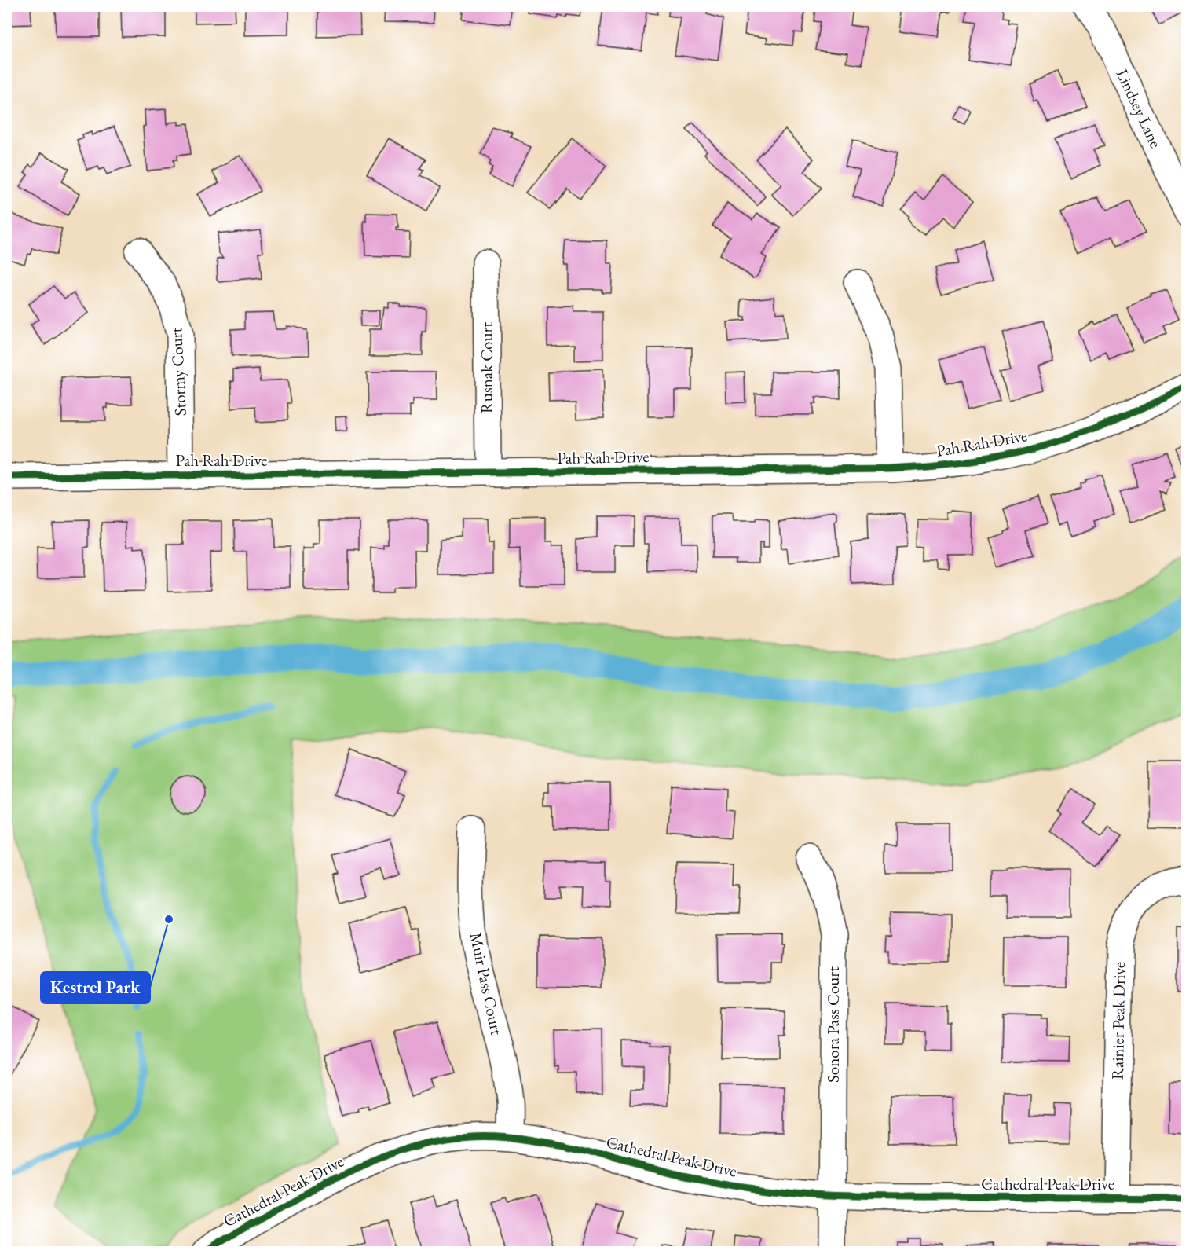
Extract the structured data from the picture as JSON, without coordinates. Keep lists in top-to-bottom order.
{
  "streets": {
    "street": [
      "Lindsey Lane",
      "Rusnak Court",
      "Stormy Court",
      "Pah Rah Drive",
      "Muir Pass Court",
      "Rainier Peak Drive",
      "Sonora Pass Court",
      "Cathedral Peak Drive"
    ]
  },
  "crossings": [
    ["Rusnak Court", "Pah Rah Drive"],
    ["Stormy Court", "Pah Rah Drive"],
    ["Muir Pass Court", "Cathedral Peak Drive"],
    ["Rainier Peak Drive", "Cathedral Peak Drive"],
    ["Sonora Pass Court", "Cathedral Peak Drive"]
  ],
  "places": ["Kestrel Park"]
}
